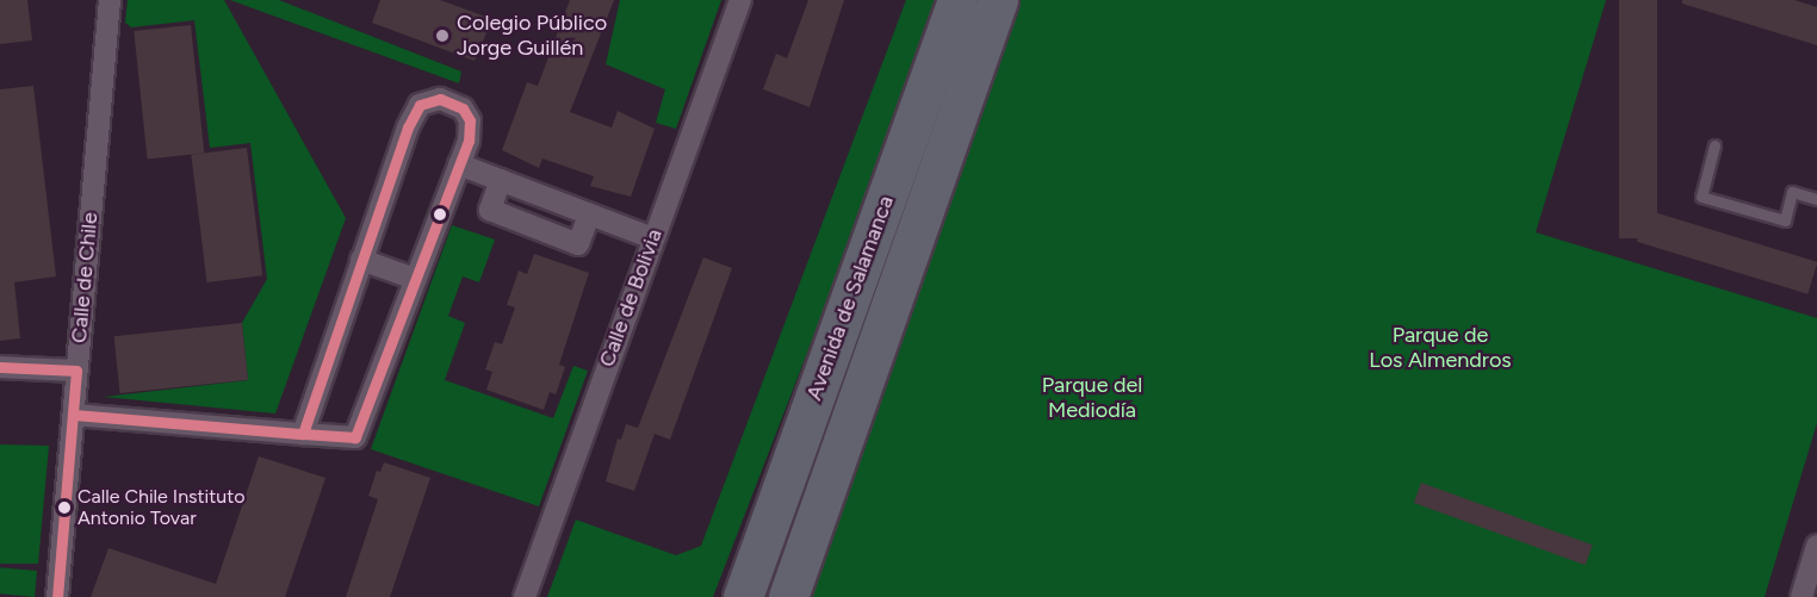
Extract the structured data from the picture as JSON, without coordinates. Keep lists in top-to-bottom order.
{
  "streets": {
    "highway": ["Avenida de Salamanca"],
    "street": ["Calle de Chile", "Calle de Bolivia"]
  },
  "parks": ["Parque de Los Almendros", "Parque del Mediodía"],
  "places": ["Colegio Público Jorge Guillén", "Calle Chile Instituto Antonio Tovar"]
}
